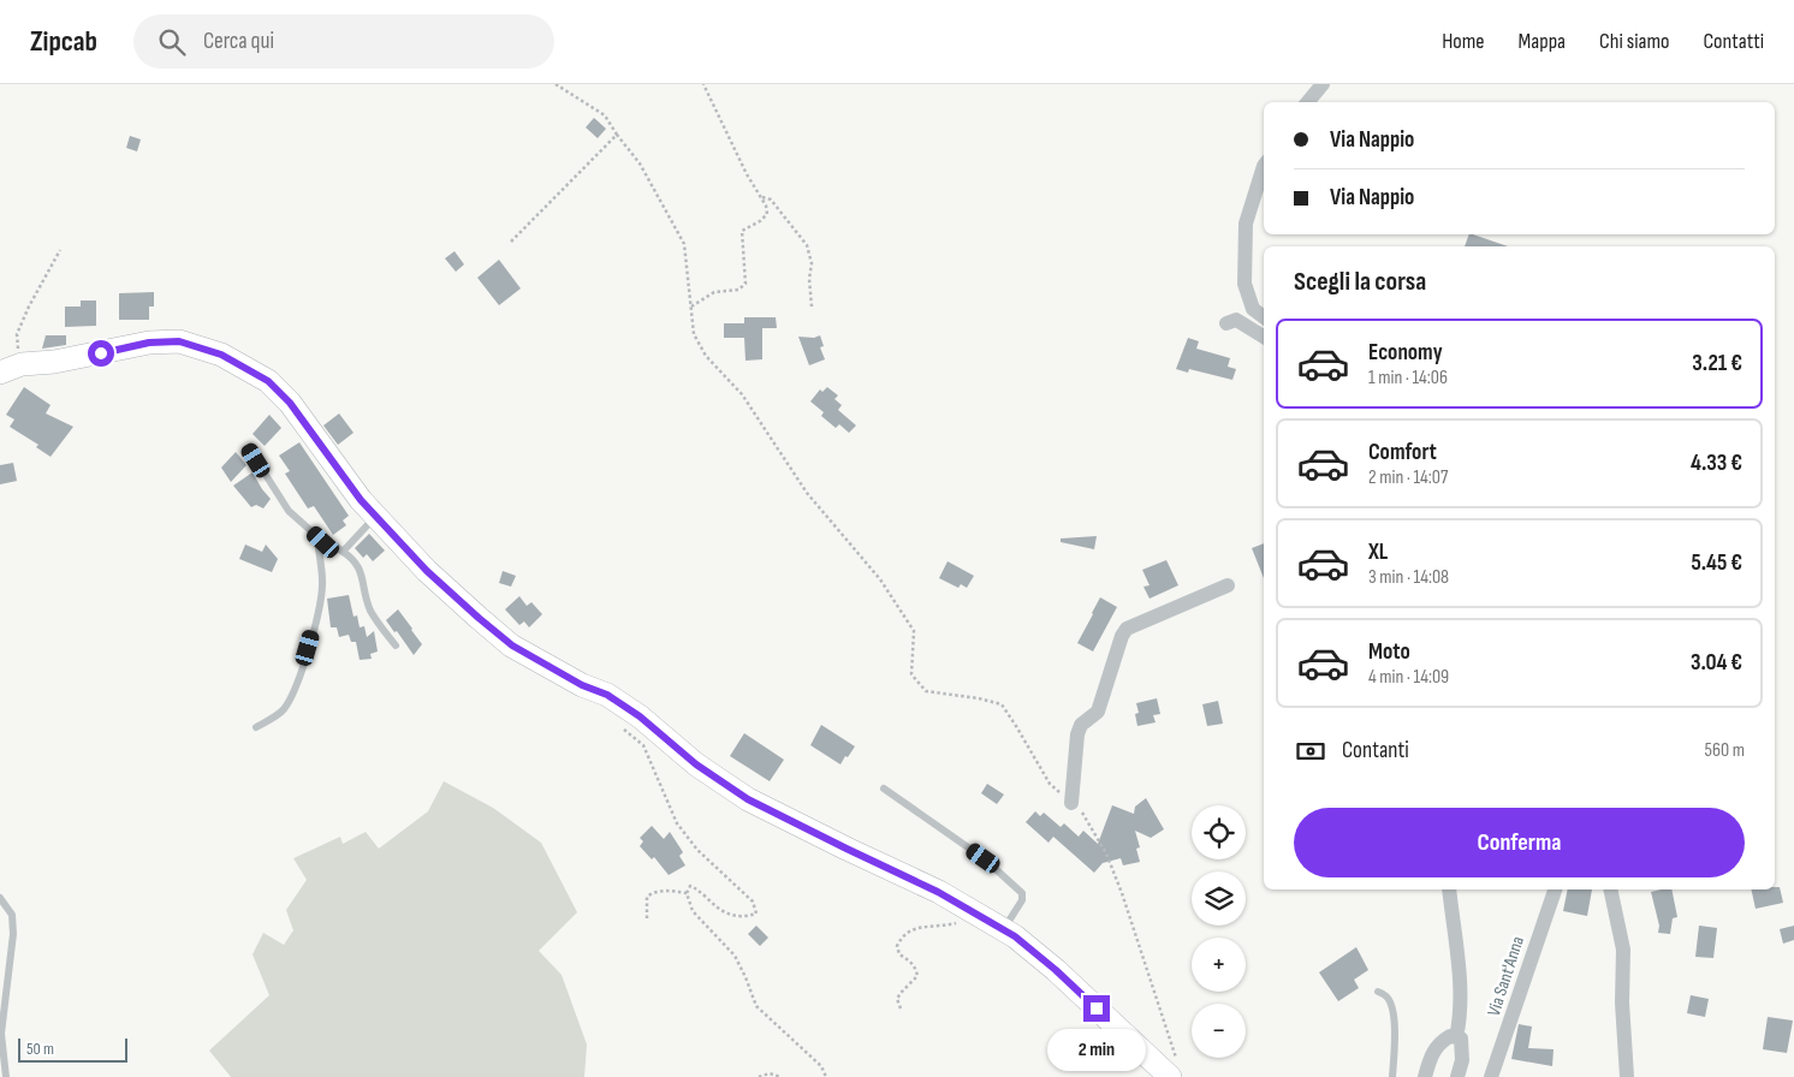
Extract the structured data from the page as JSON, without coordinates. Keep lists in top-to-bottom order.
{
  "streets": {
    "street": ["Via Sant'Anna"]
  },
  "scale_bar": "50 m",
  "page": {
    "header": "Zipcab",
    "search": "Cerca qui",
    "nav": [
      "Home",
      "Mappa",
      "Chi siamo",
      "Contatti"
    ],
    "banner": ["Via Nappio", "Via Nappio"],
    "heading": "Scegli la corsa",
    "list": [
      {
        "name": "Economy",
        "note": "1 min · 14:06",
        "value": "3.21 €"
      },
      {
        "name": "Comfort",
        "note": "2 min · 14:07",
        "value": "4.33 €"
      },
      {
        "name": "XL",
        "note": "3 min · 14:08",
        "value": "5.45 €"
      },
      {
        "name": "Moto",
        "note": "4 min · 14:09",
        "value": "3.04 €"
      }
    ],
    "pay": ["Contanti", "560 m"],
    "buttons": "Conferma",
    "map_buttons": ["+", "−"],
    "bubble": "2 min",
    "scale": "50 m"
  }
}
